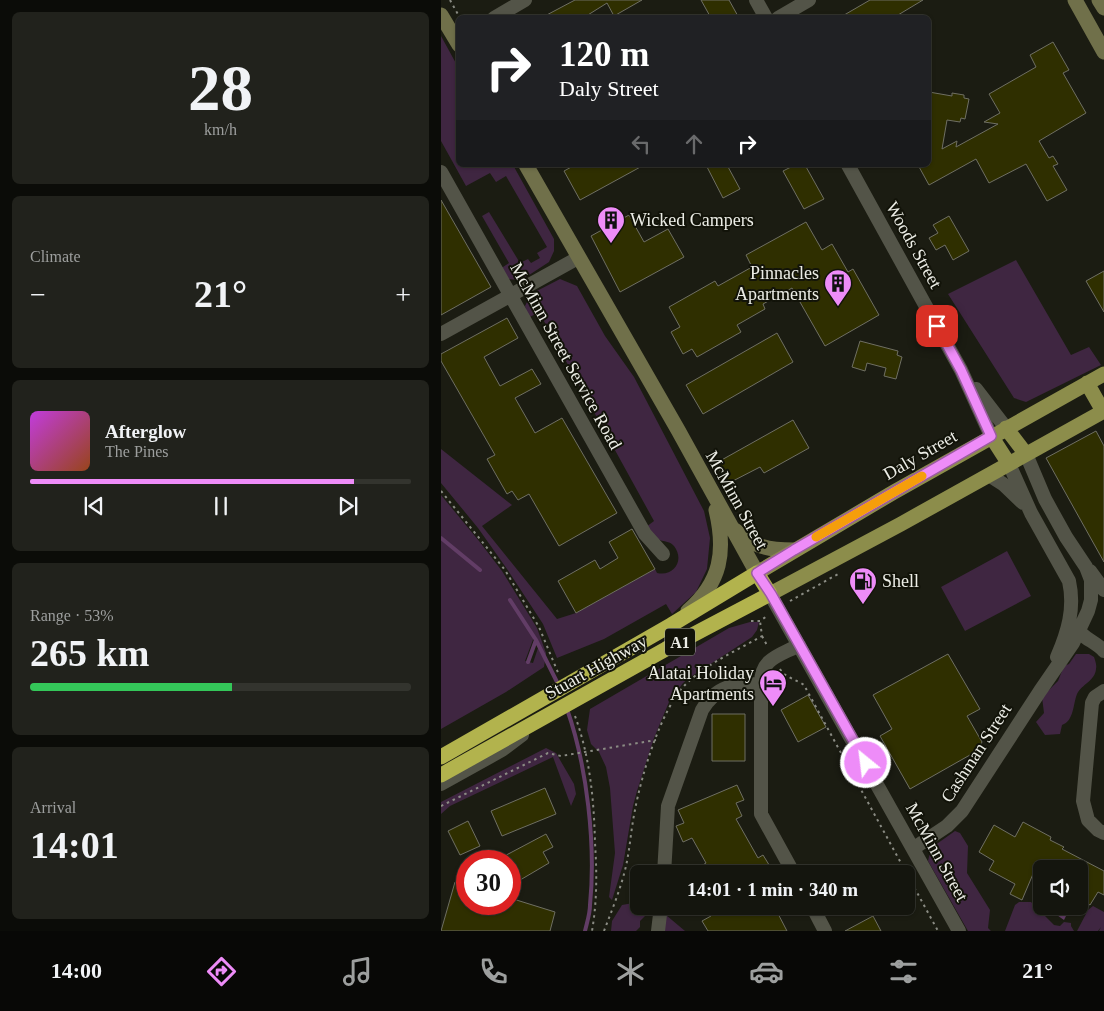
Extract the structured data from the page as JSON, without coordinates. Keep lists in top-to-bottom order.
{
  "streets": {
    "highway": ["McMinn Street", "A1", "Stuart Highway"],
    "main road": ["Daly Street"],
    "street": ["Woods Street", "McMinn Street Service Road", "Cashman Street"]
  },
  "crossings": [
    ["Woods Street", "Daly Street"],
    ["Daly Street", "McMinn Street"],
    ["Daly Street", "Stuart Highway"],
    ["McMinn Street", "Stuart Highway"],
    ["McMinn Street", "Cashman Street"]
  ],
  "places": {
    "building": ["Wicked Campers", "Pinnacles Apartments"],
    "fuel station": ["Shell"],
    "hotel": ["Alatai Holiday Apartments"]
  },
  "page": {
    "tile": [
      ["28", "km/h"],
      "Climate",
      ["Range · 53%", "265 km"],
      ["Arrival", "14:01"]
    ],
    "turn": ["120 m", "Daly Street"],
    "heat": ["−", "21°", "+"],
    "song": ["Afterglow", "The Pines"],
    "limit": "30",
    "trip": "14:01 · 1 min · 340 m",
    "tabs": ["14:00", "21°"]
  }
}
